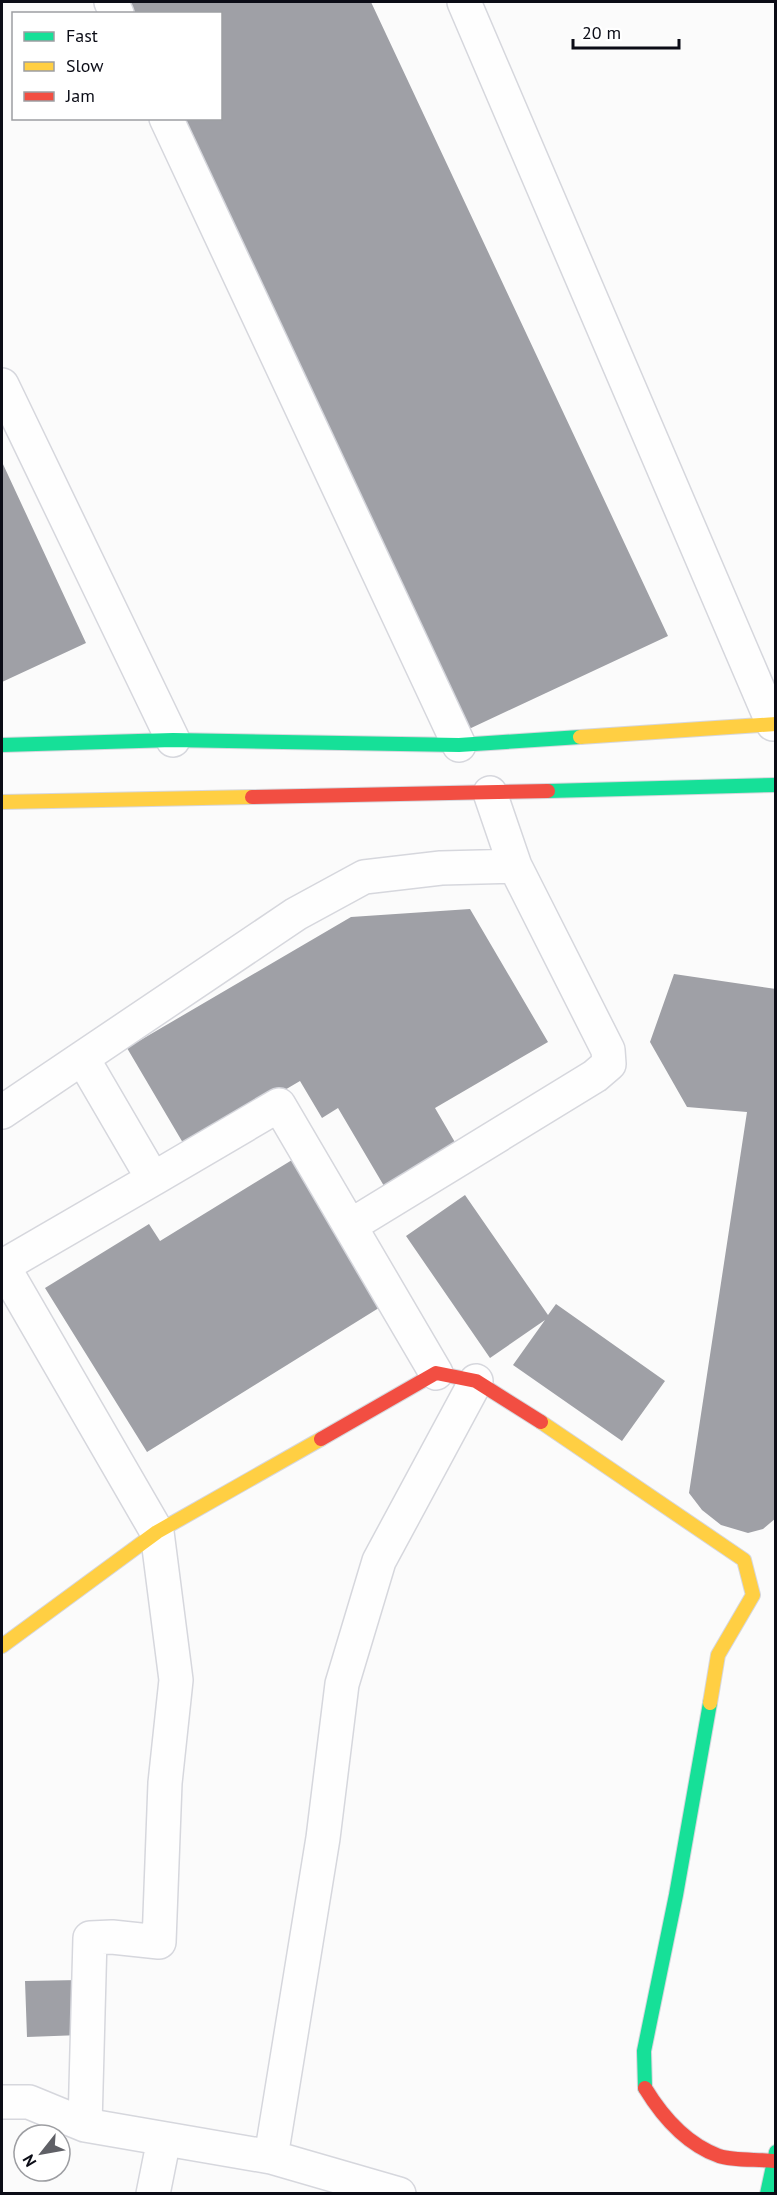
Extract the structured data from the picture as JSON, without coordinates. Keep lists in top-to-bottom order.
{
  "legend": ["Fast", "Slow", "Jam"],
  "scale_bar": "20 m",
  "north": "bottom left"
}
